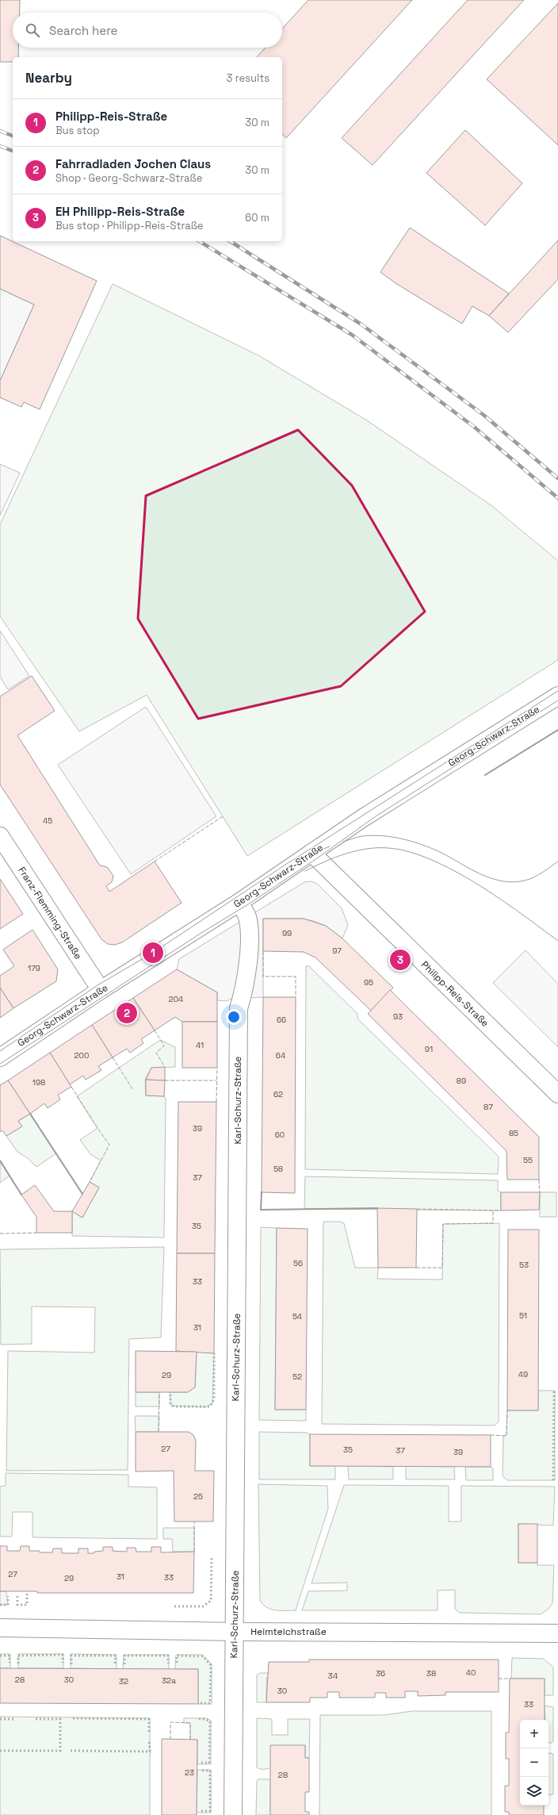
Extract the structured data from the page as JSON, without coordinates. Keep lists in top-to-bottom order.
{
  "streets": {
    "street": [
      "Georg-Schwarz-Straße",
      "Franz-Flemming-Straße",
      "Philipp-Reis-Straße",
      "Karl-Schurz-Straße",
      "Heimteichstraße"
    ]
  },
  "crossings": [
    ["Georg-Schwarz-Straße", "Franz-Flemming-Straße"],
    ["Georg-Schwarz-Straße", "Philipp-Reis-Straße"],
    ["Georg-Schwarz-Straße", "Karl-Schurz-Straße"],
    ["Karl-Schurz-Straße", "Heimteichstraße"]
  ],
  "house_numbers": [
    "45",
    "99",
    "97",
    "179",
    "95",
    "204",
    "93",
    "66",
    "41",
    "91",
    "200",
    "64",
    "89",
    "198",
    "62",
    "87",
    "39",
    "85",
    "60",
    "55",
    "58",
    "37",
    "35",
    "56",
    "53",
    "33",
    "51",
    "54",
    "31",
    "49",
    "29",
    "52",
    "27",
    "35",
    "37",
    "39",
    "25",
    "27",
    "31",
    "33",
    "29",
    "40",
    "36",
    "38",
    "34",
    "28",
    "30",
    "32a",
    "32",
    "30",
    "33",
    "23",
    "28"
  ],
  "page": {
    "search": "Search here",
    "heading": ["Nearby", "3 results"],
    "list": [
      {
        "mark": "1",
        "name": "Philipp-Reis-Straße",
        "note": "Bus stop",
        "value": "30 m"
      },
      {
        "mark": "2",
        "name": "Fahrradladen Jochen Claus",
        "note": "Shop · Georg-Schwarz-Straße",
        "value": "30 m"
      },
      {
        "mark": "3",
        "name": "EH Philipp-Reis-Straße",
        "note": "Bus stop · Philipp-Reis-Straße",
        "value": "60 m"
      }
    ],
    "pins": ["1", "3", "2"],
    "map_buttons": ["+", "−"]
  }
}
